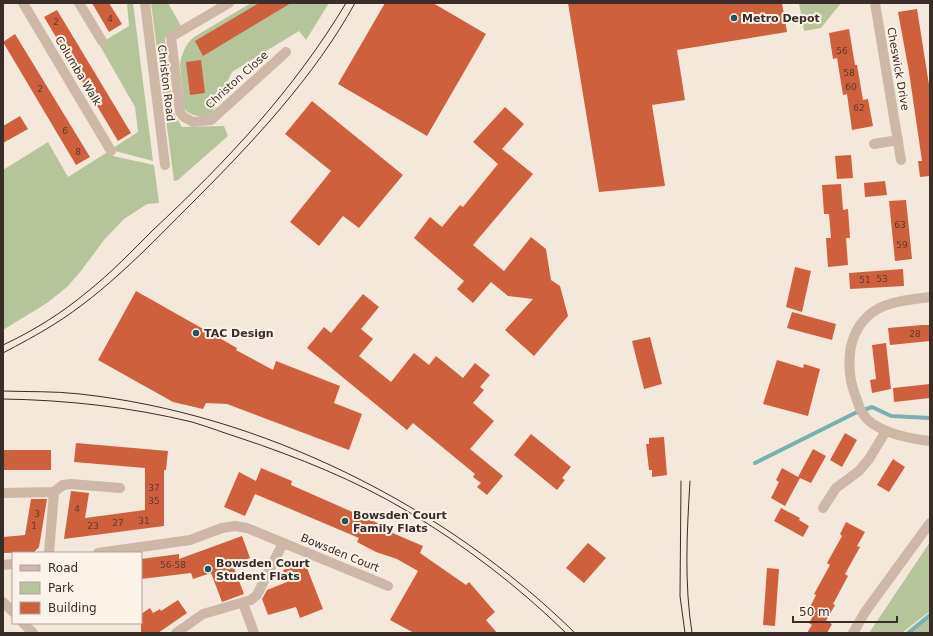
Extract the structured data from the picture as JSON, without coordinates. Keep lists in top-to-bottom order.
{
  "streets": {
    "street": [
      "Cheswick Drive",
      "Columba Walk",
      "Christon Close",
      "Christon Road",
      "Bowsden Court"
    ]
  },
  "places": [
    "Metro Depot",
    "TAC Design",
    "Bowsden Court Family Flats",
    "Bowsden Court Student Flats"
  ],
  "house_numbers": [
    "4",
    "2",
    "56",
    "58",
    "60",
    "2",
    "62",
    "6",
    "8",
    "63",
    "59",
    "53",
    "51",
    "28",
    "37",
    "35",
    "4",
    "3",
    "31",
    "27",
    "1",
    "23",
    "56-58"
  ],
  "legend": ["Road", "Park", "Building"],
  "scale_bar": "50 m"
}
